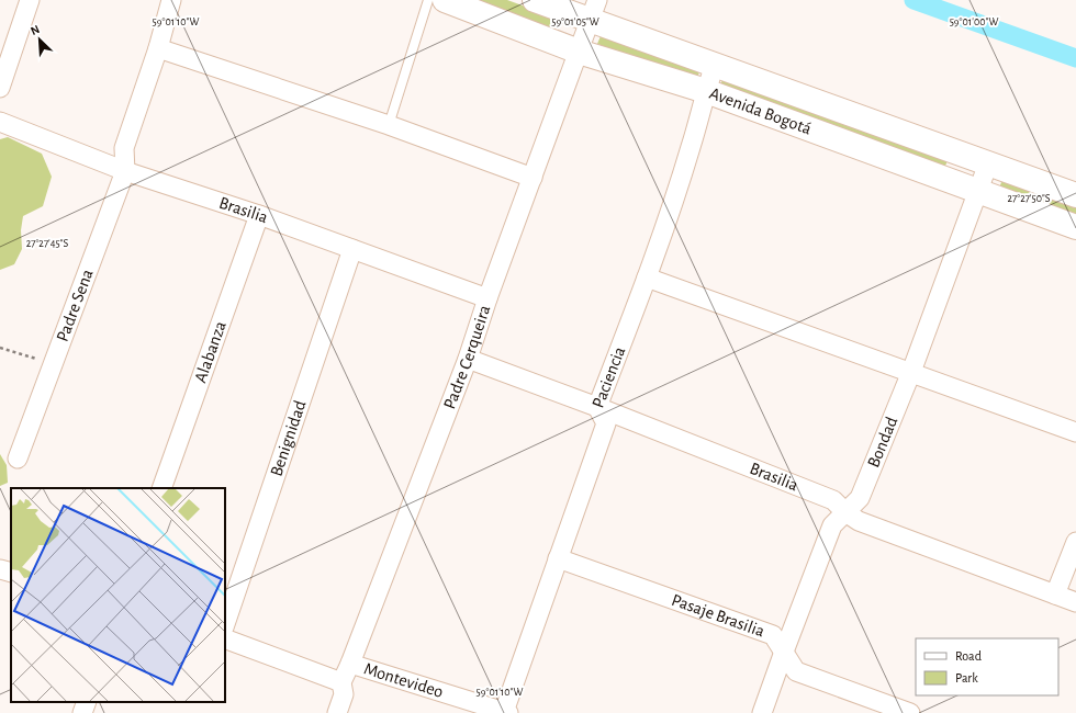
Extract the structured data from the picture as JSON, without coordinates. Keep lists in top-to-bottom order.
{
  "streets": {
    "main road": ["Avenida Bogotá"],
    "street": [
      "Brasilia",
      "Padre Sena",
      "Alabanza",
      "Padre Cerqueira",
      "Paciencia",
      "Benignidad",
      "Bondad",
      "Pasaje Brasilia",
      "Montevideo"
    ]
  },
  "crossings": [
    ["Avenida Bogotá", "Padre Cerqueira"],
    ["Avenida Bogotá", "Paciencia"],
    ["Avenida Bogotá", "Bondad"],
    ["Brasilia", "Padre Sena"],
    ["Brasilia", "Alabanza"],
    ["Brasilia", "Padre Cerqueira"],
    ["Brasilia", "Paciencia"],
    ["Brasilia", "Benignidad"],
    ["Brasilia", "Bondad"],
    ["Padre Cerqueira", "Montevideo"],
    ["Paciencia", "Pasaje Brasilia"],
    ["Paciencia", "Montevideo"],
    ["Bondad", "Pasaje Brasilia"]
  ],
  "legend": ["Road", "Park"],
  "north": "top left",
  "coordinates": [
    "59°01'10\"W",
    "59°01'05\"W",
    "59°01'00\"W",
    "27°27'50\"S",
    "27°27'45\"S"
  ]
}
